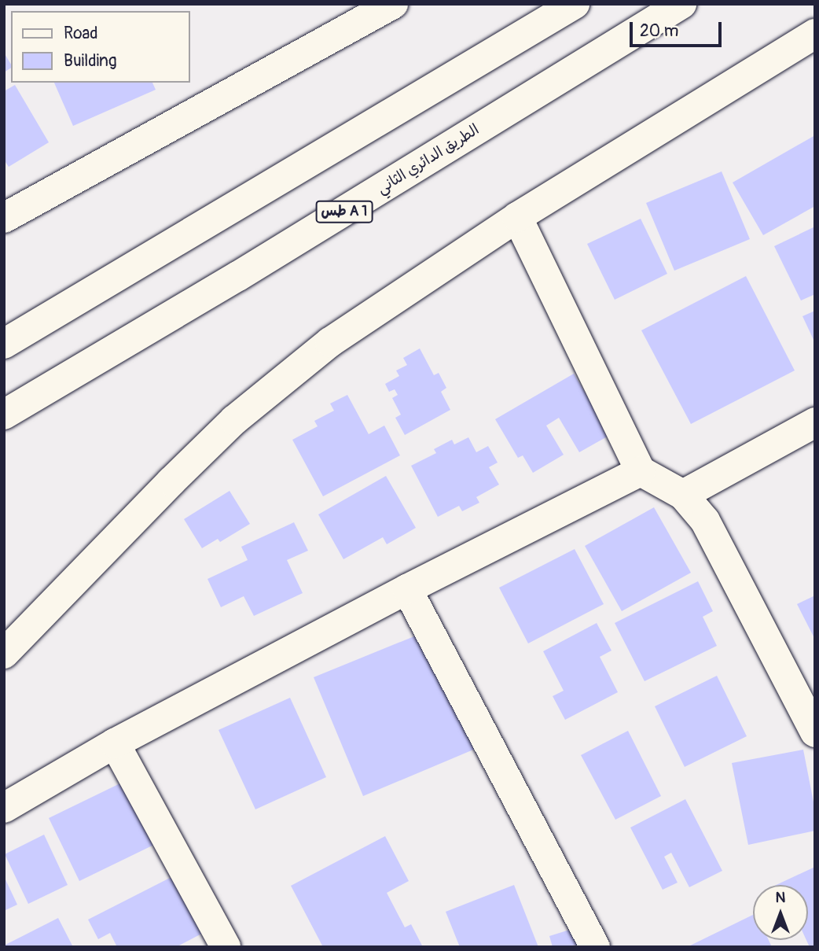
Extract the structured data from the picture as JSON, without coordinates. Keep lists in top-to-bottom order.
{
  "streets": {
    "main road": ["الطريق الدائري الثاني", "طس A 1"]
  },
  "legend": ["Road", "Building"],
  "scale_bar": "20 m",
  "north": "top"
}
